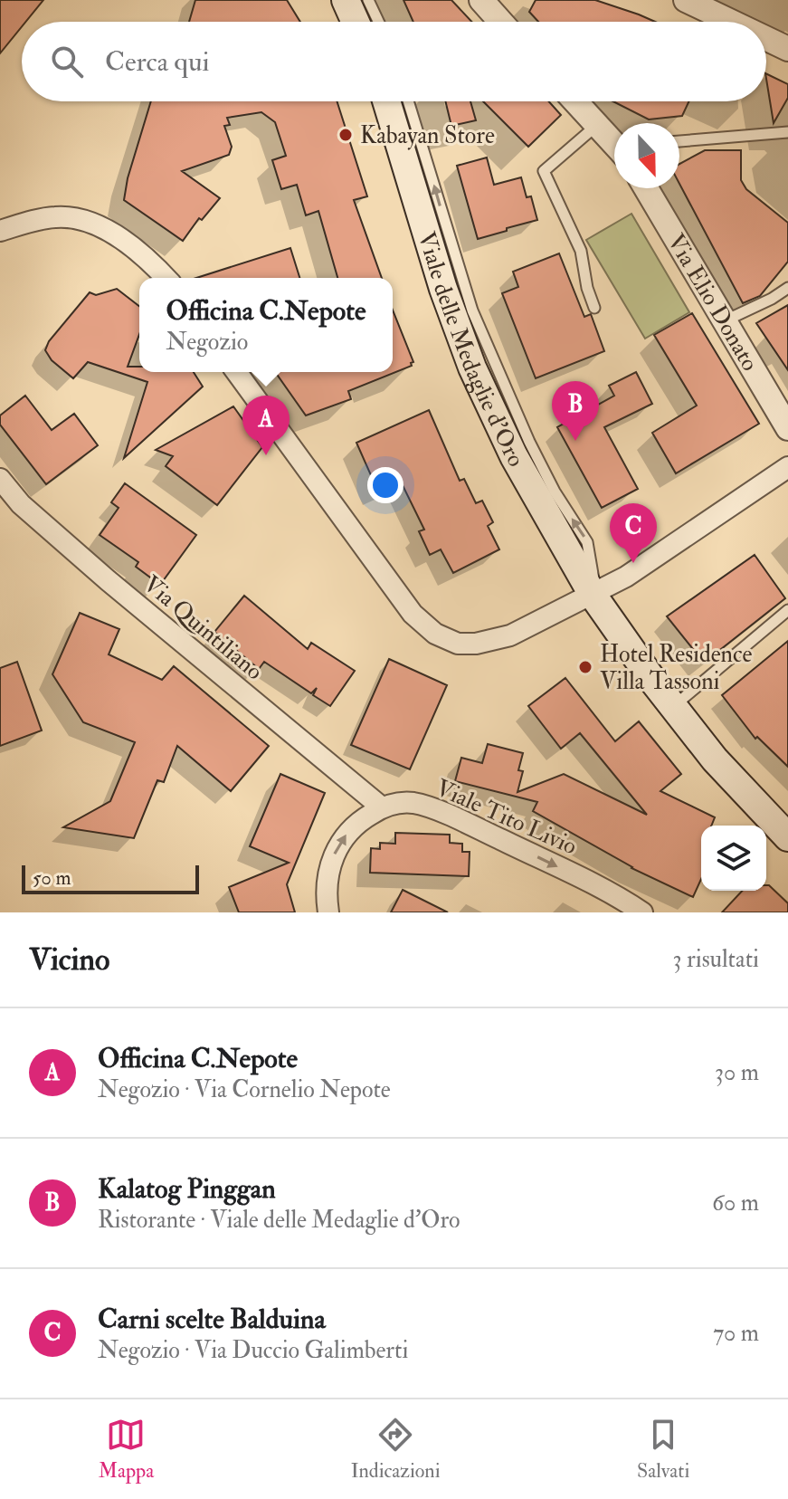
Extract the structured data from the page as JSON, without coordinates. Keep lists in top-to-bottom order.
{
  "streets": {
    "main road": ["Viale delle Medaglie d'Oro"],
    "street": ["Via Elio Donato", "Via Quintiliano", "Viale Tito Livio"]
  },
  "crossings": [
    ["Via Quintiliano", "Viale Tito Livio"]
  ],
  "one_way": ["Viale Tito Livio"],
  "places": ["Kabayan Store", "Hotel Residence Villa Tassoni"],
  "scale_bar": "50 m",
  "north": "bottom",
  "page": {
    "search": "Cerca qui",
    "popup": ["Officina C.Nepote", "Negozio"],
    "pins": ["B", "A", "C"],
    "scale": "50 m",
    "heading": ["Vicino", "3 risultati"],
    "list": [
      {
        "mark": "A",
        "name": "Officina C.Nepote",
        "note": "Negozio · Via Cornelio Nepote",
        "value": "30 m"
      },
      {
        "mark": "B",
        "name": "Kalatog Pinggan",
        "note": "Ristorante · Viale delle Medaglie d'Oro",
        "value": "60 m"
      },
      {
        "mark": "C",
        "name": "Carni scelte Balduina",
        "note": "Negozio · Via Duccio Galimberti",
        "value": "70 m"
      }
    ],
    "nav": ["Mappa", "Indicazioni", "Salvati"]
  }
}
